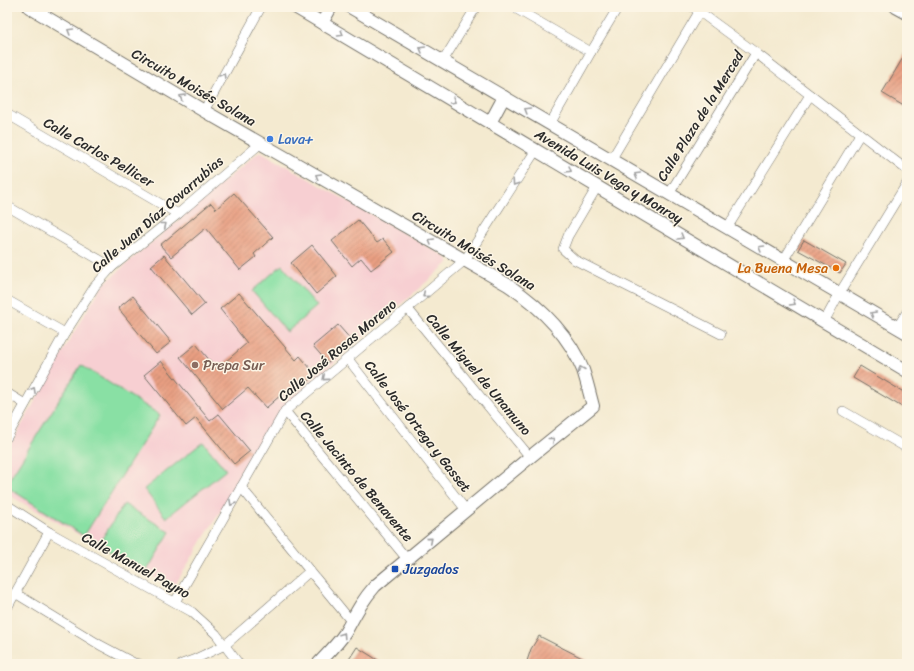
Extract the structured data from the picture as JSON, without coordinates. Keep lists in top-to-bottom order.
{
  "streets": {
    "main road": ["Circuito Moisés Solana", "Avenida Luis Vega y Monroy"],
    "street": [
      "Calle Plaza de la Merced",
      "Calle Carlos Pellicer",
      "Calle Juan Díaz Covarrubias",
      "Calle José Rosas Moreno",
      "Calle Miguel de Unamuno",
      "Calle José Ortega y Gasset",
      "Calle Jacinto de Benavente",
      "Calle Manuel Payno"
    ]
  },
  "crossings": [
    ["Circuito Moisés Solana", "Calle Juan Díaz Covarrubias"],
    ["Circuito Moisés Solana", "Calle José Rosas Moreno"],
    ["Circuito Moisés Solana", "Calle Miguel de Unamuno"],
    ["Circuito Moisés Solana", "Calle José Ortega y Gasset"],
    ["Circuito Moisés Solana", "Calle Jacinto de Benavente"],
    ["Calle Plaza de la Merced", "Avenida Luis Vega y Monroy"],
    ["Calle Carlos Pellicer", "Calle Juan Díaz Covarrubias"],
    ["Avenida Luis Vega y Monroy", "Calle José Rosas Moreno"],
    ["Calle José Rosas Moreno", "Calle Miguel de Unamuno"],
    ["Calle José Rosas Moreno", "Calle José Ortega y Gasset"],
    ["Calle José Rosas Moreno", "Calle Jacinto de Benavente"],
    ["Calle José Rosas Moreno", "Calle Manuel Payno"]
  ],
  "one_way": ["Calle Juan Díaz Covarrubias", "Calle José Rosas Moreno"],
  "places": {
    "other": ["Lava+", "La Buena Mesa", "Prepa Sur"],
    "transit": ["Juzgados"]
  }
}
